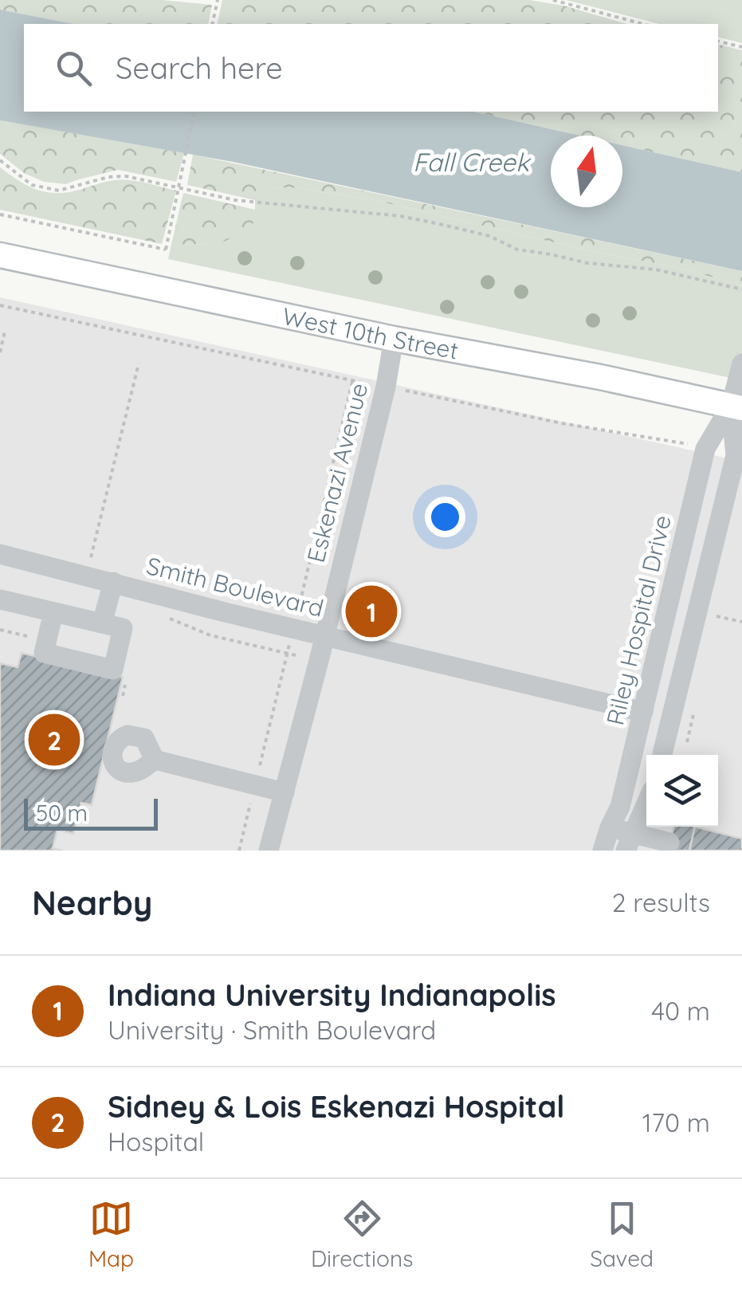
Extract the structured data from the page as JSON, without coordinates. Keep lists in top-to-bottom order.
{
  "streets": {
    "main road": ["West 10th Street"],
    "street": ["Eskenazi Avenue", "Smith Boulevard", "Riley Hospital Drive"]
  },
  "crossings": [
    ["West 10th Street", "Eskenazi Avenue"],
    ["West 10th Street", "Riley Hospital Drive"],
    ["Eskenazi Avenue", "Smith Boulevard"],
    ["Smith Boulevard", "Riley Hospital Drive"]
  ],
  "water": ["Fall Creek"],
  "scale_bar": "50 m",
  "north": "top",
  "page": {
    "search": "Search here",
    "pins": ["1", "2"],
    "scale": "50 m",
    "heading": ["Nearby", "2 results"],
    "list": [
      {
        "mark": "1",
        "name": "Indiana University Indianapolis",
        "note": "University · Smith Boulevard",
        "value": "40 m"
      },
      {
        "mark": "2",
        "name": "Sidney & Lois Eskenazi Hospital",
        "note": "Hospital",
        "value": "170 m"
      }
    ],
    "nav": ["Map", "Directions", "Saved"]
  }
}
